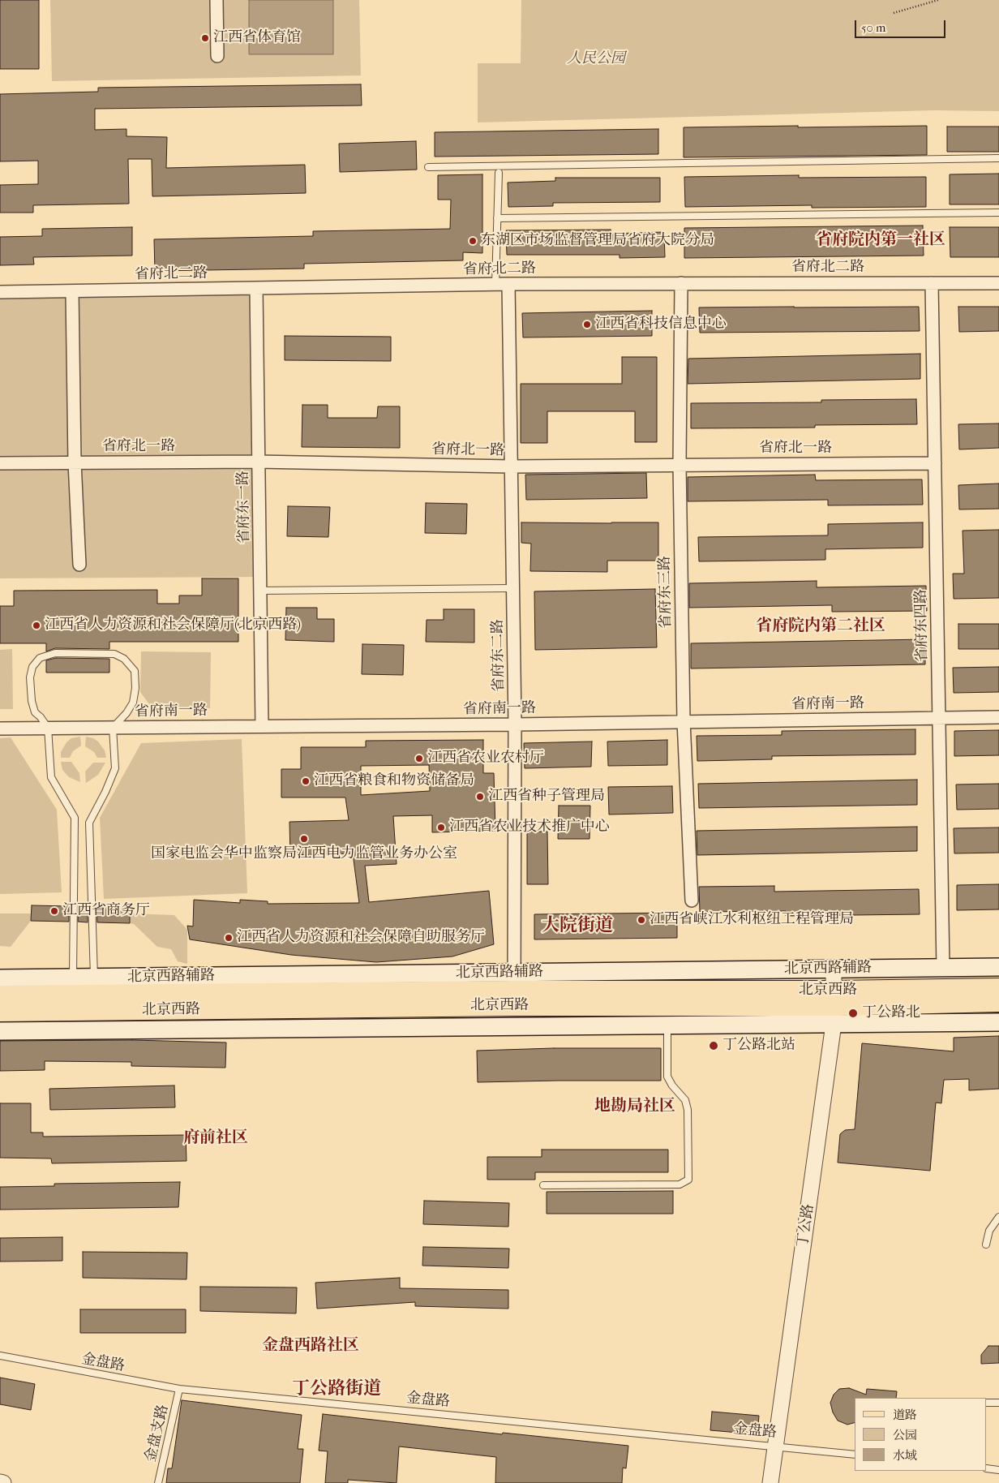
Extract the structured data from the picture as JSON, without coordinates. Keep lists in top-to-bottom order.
{
  "streets": {
    "main road": ["北京西路辅路", "北京西路"],
    "street": [
      "省府北二路",
      "省府北一路",
      "省府东一路",
      "省府东三路",
      "省府东四路",
      "省府东二路",
      "省府南一路",
      "丁公路"
    ],
    "lane": ["金盘路", "金盘支路"]
  },
  "crossings": [
    ["省府北二路", "省府东一路"],
    ["省府北二路", "省府东三路"],
    ["省府北二路", "省府东四路"],
    ["省府北二路", "省府东二路"],
    ["省府北一路", "省府东一路"],
    ["省府北一路", "省府东三路"],
    ["省府北一路", "省府东四路"],
    ["省府北一路", "省府东二路"],
    ["省府东一路", "省府南一路"],
    ["省府东三路", "省府南一路"],
    ["省府东四路", "省府南一路"],
    ["省府东四路", "北京西路辅路"],
    ["省府东二路", "省府南一路"],
    ["省府东二路", "北京西路辅路"],
    ["省府东二路", "北京西路"],
    ["北京西路辅路", "北京西路"],
    ["北京西路辅路", "丁公路"],
    ["北京西路", "丁公路"],
    ["丁公路", "金盘路"],
    ["金盘路", "金盘支路"]
  ],
  "districts": [
    "省府院内第一社区",
    "省府院内第二社区",
    "大院街道",
    "地勘局社区",
    "府前社区",
    "金盘西路社区",
    "丁公路街道"
  ],
  "parks": ["人民公园"],
  "places": [
    "江西省体育馆",
    "东湖区市场监督管理局省府大院分局",
    "江西省科技信息中心",
    "江西省人力资源和社会保障厅(北京西路)",
    "江西省农业农村厅",
    "江西省粮食和物资储备局",
    "江西省种子管理局",
    "江西省农业技术推广中心",
    "国家电监会华中监察局江西电力监管业务办公室",
    "江西省商务厅",
    "江西省峡江水利枢纽工程管理局",
    "江西省人力资源和社会保障自助服务厅",
    "丁公路北",
    "丁公路北站"
  ],
  "legend": ["道路", "公园", "水域"],
  "scale_bar": "50 m"
}
